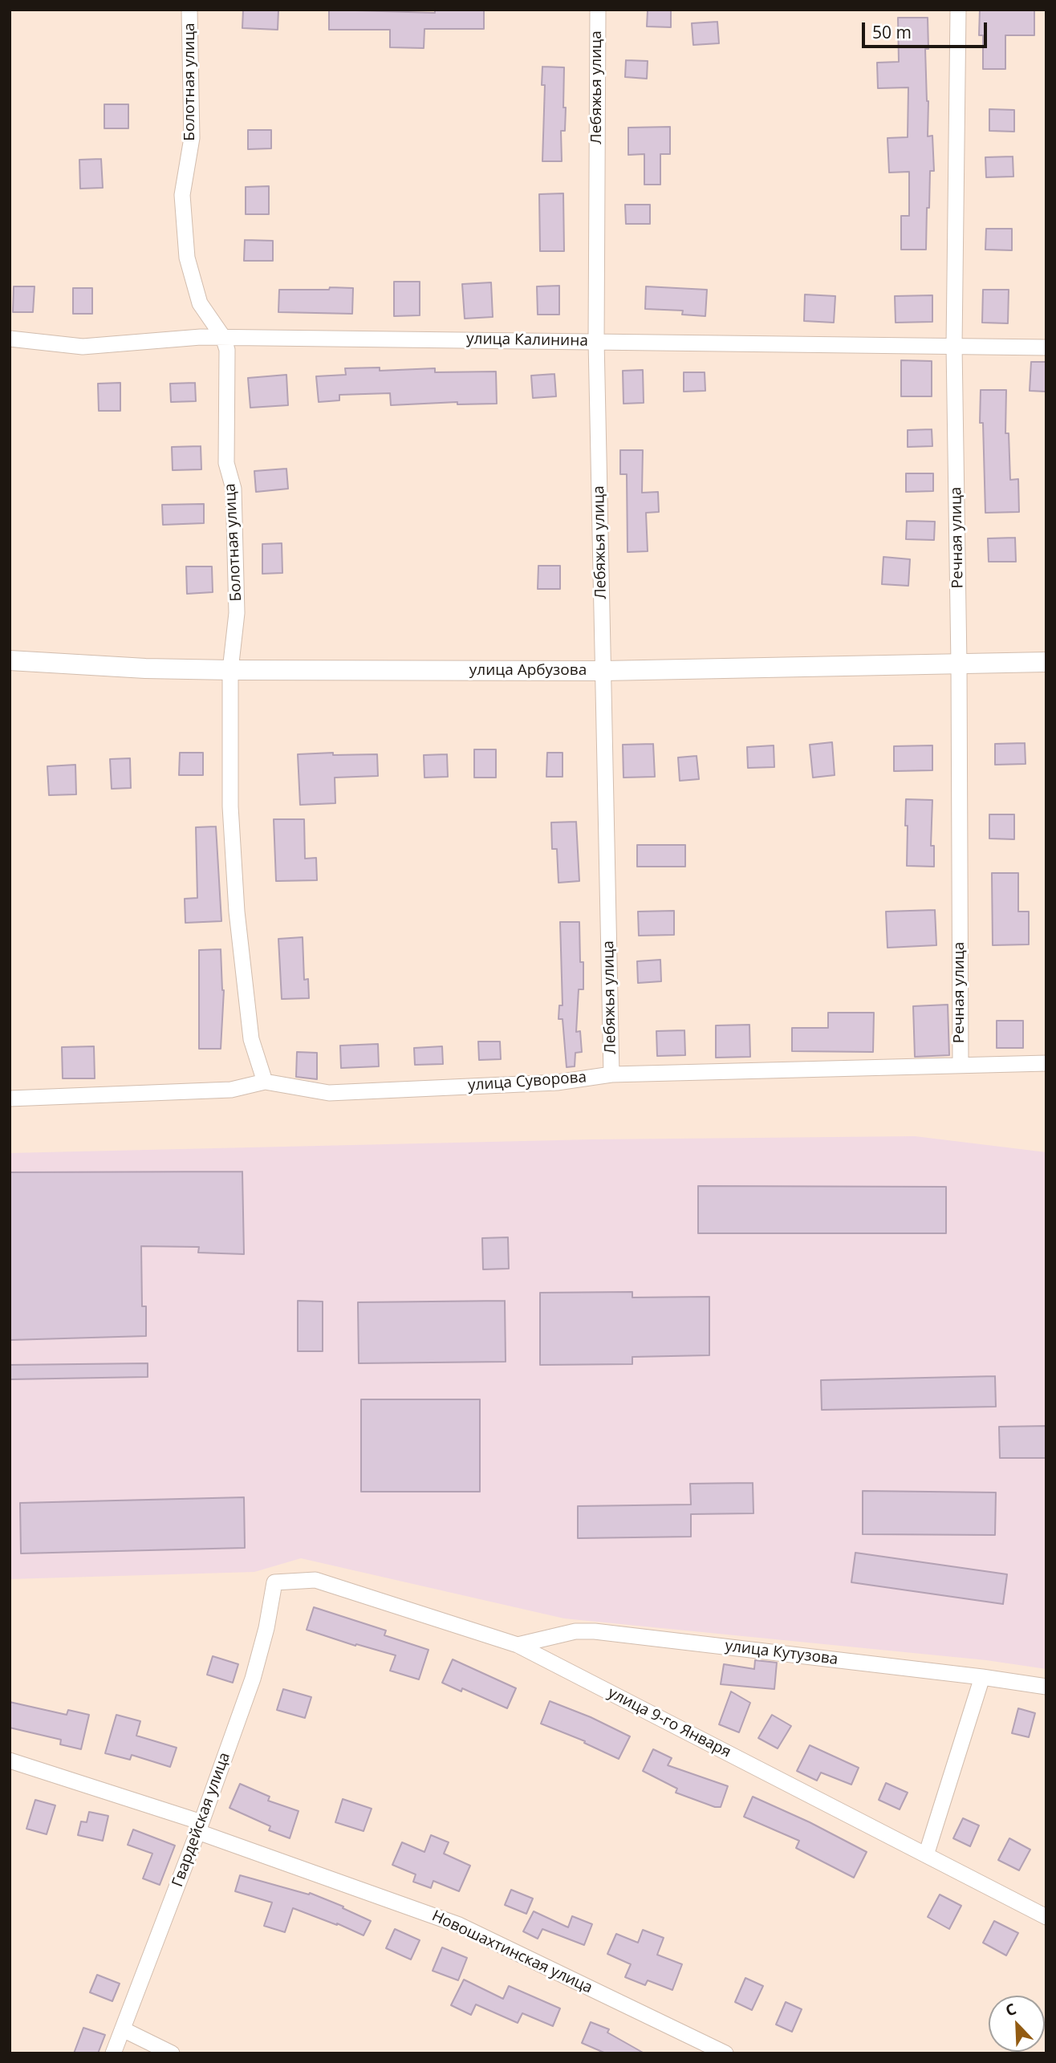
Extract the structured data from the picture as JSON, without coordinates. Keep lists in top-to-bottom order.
{
  "streets": {
    "street": [
      "Болотная улица",
      "Лебяжья улица",
      "улица Калинина",
      "Речная улица",
      "улица Арбузова",
      "улица Суворова",
      "улица Кутузова",
      "улица 9-го Января",
      "Гвардейская улица",
      "Новошахтинская улица"
    ]
  },
  "crossings": [
    ["Болотная улица", "улица Калинина"],
    ["Болотная улица", "улица Арбузова"],
    ["Болотная улица", "улица Суворова"],
    ["Лебяжья улица", "улица Калинина"],
    ["Лебяжья улица", "улица Арбузова"],
    ["Лебяжья улица", "улица Суворова"],
    ["улица Калинина", "Речная улица"],
    ["Речная улица", "улица Арбузова"],
    ["Речная улица", "улица Суворова"],
    ["улица Кутузова", "улица 9-го Января"],
    ["улица 9-го Января", "Гвардейская улица"],
    ["Гвардейская улица", "Новошахтинская улица"]
  ],
  "scale_bar": "50 m",
  "north": "top left"
}
